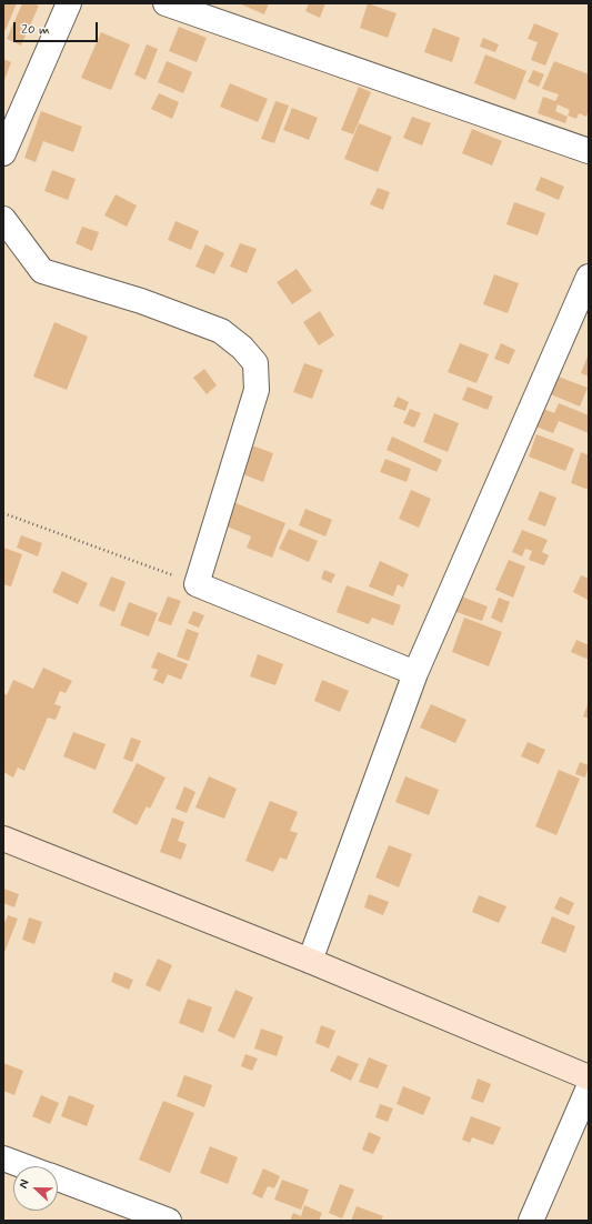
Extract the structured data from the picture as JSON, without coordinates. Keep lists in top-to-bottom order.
{
  "scale_bar": "20 m",
  "north": "left"
}
